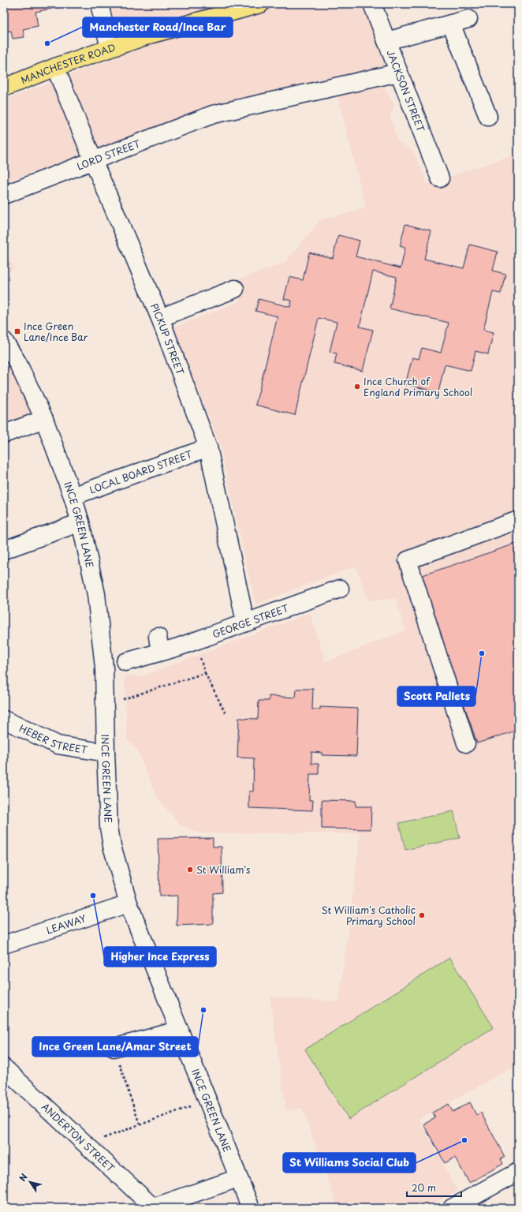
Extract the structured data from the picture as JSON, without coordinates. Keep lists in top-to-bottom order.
{
  "streets": {
    "highway": ["MANCHESTER ROAD"],
    "street": [
      "JACKSON STREET",
      "LORD STREET",
      "PICKUP STREET",
      "LOCAL BOARD STREET",
      "INCE GREEN LANE",
      "GEORGE STREET",
      "HEBER STREET",
      "LEAWAY",
      "ANDERTON STREET"
    ]
  },
  "crossings": [
    ["MANCHESTER ROAD", "PICKUP STREET"],
    ["JACKSON STREET", "LORD STREET"],
    ["LORD STREET", "PICKUP STREET"],
    ["PICKUP STREET", "LOCAL BOARD STREET"],
    ["PICKUP STREET", "GEORGE STREET"],
    ["LOCAL BOARD STREET", "INCE GREEN LANE"],
    ["INCE GREEN LANE", "HEBER STREET"],
    ["INCE GREEN LANE", "LEAWAY"]
  ],
  "places": {
    "other": [
      "Manchester Road/Ince Bar",
      "Ince Church of England Primary School",
      "Scott Pallets",
      "St William's",
      "Higher Ince Express",
      "St William's Catholic Primary School",
      "Ince Green Lane/Amar Street",
      "St Williams Social Club"
    ],
    "transit": ["Ince Green Lane/Ince Bar"]
  },
  "scale_bar": "20 m",
  "north": "top left"
}
